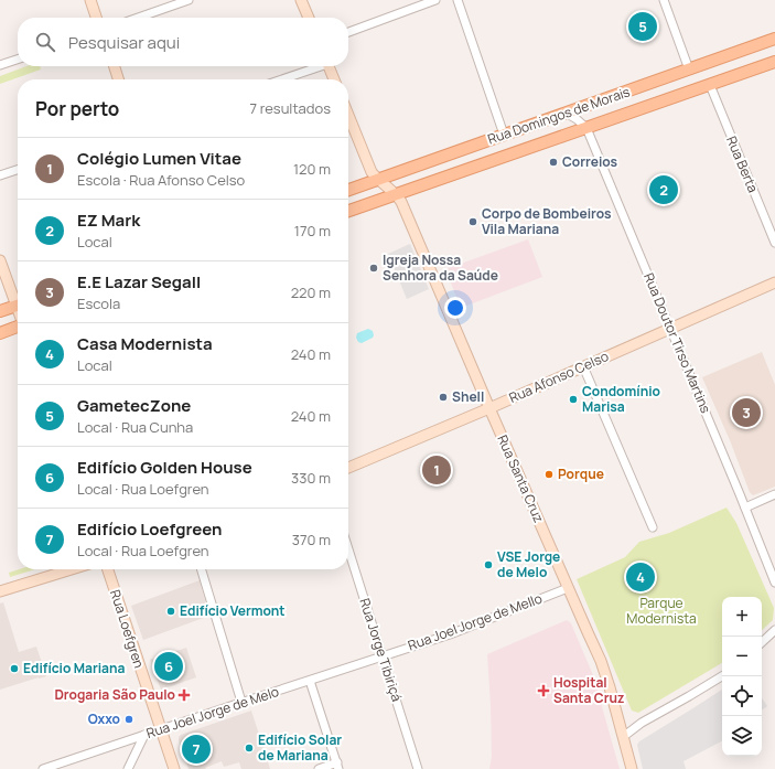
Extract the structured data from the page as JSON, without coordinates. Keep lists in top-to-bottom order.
{
  "streets": {
    "main road": ["Rua Domingos de Morais"],
    "street": [
      "Rua Berta",
      "Rua Doutor Tirso Martins",
      "Rua Afonso Celso",
      "Rua Santa Cruz",
      "Rua Joel Jorge de Mello",
      "Rua Loefgren",
      "Rua Jorge Tibiriçá",
      "Rua Joel Jorge de Melo"
    ]
  },
  "crossings": [
    ["Rua Domingos de Morais", "Rua Berta"],
    ["Rua Domingos de Morais", "Rua Doutor Tirso Martins"],
    ["Rua Domingos de Morais", "Rua Santa Cruz"],
    ["Rua Doutor Tirso Martins", "Rua Afonso Celso"],
    ["Rua Afonso Celso", "Rua Santa Cruz"],
    ["Rua Santa Cruz", "Rua Joel Jorge de Mello"],
    ["Rua Joel Jorge de Mello", "Rua Jorge Tibiriçá"],
    ["Rua Joel Jorge de Mello", "Rua Joel Jorge de Melo"],
    ["Rua Loefgren", "Rua Joel Jorge de Melo"],
    ["Rua Jorge Tibiriçá", "Rua Joel Jorge de Melo"]
  ],
  "parks": ["Parque Modernista"],
  "places": {
    "other": [
      "Correios",
      "Corpo de Bombeiros Vila Mariana",
      "Igreja Nossa Senhora da Saúde",
      "Shell",
      "Condomínio Marisa",
      "Porque",
      "VSE Jorge de Melo",
      "Edifício Vermont",
      "Edifício Mariana",
      "Oxxo",
      "Edifício Solar de Mariana"
    ],
    "health": ["Hospital Santa Cruz", "Drogaria São Paulo"]
  },
  "page": {
    "pins": [
      "5",
      "2",
      "3",
      "1",
      "4",
      "6",
      "7"
    ],
    "search": "Pesquisar aqui",
    "heading": ["Por perto", "7 resultados"],
    "list": [
      {
        "mark": "1",
        "name": "Colégio Lumen Vitae",
        "note": "Escola · Rua Afonso Celso",
        "value": "120 m"
      },
      {
        "mark": "2",
        "name": "EZ Mark",
        "note": "Local",
        "value": "170 m"
      },
      {
        "mark": "3",
        "name": "E.E Lazar Segall",
        "note": "Escola",
        "value": "220 m"
      },
      {
        "mark": "4",
        "name": "Casa Modernista",
        "note": "Local",
        "value": "240 m"
      },
      {
        "mark": "5",
        "name": "GametecZone",
        "note": "Local · Rua Cunha",
        "value": "240 m"
      },
      {
        "mark": "6",
        "name": "Edifício Golden House",
        "note": "Local · Rua Loefgren",
        "value": "330 m"
      },
      {
        "mark": "7",
        "name": "Edifício Loefgreen",
        "note": "Local · Rua Loefgren",
        "value": "370 m"
      }
    ],
    "map_buttons": ["+", "−"]
  }
}
